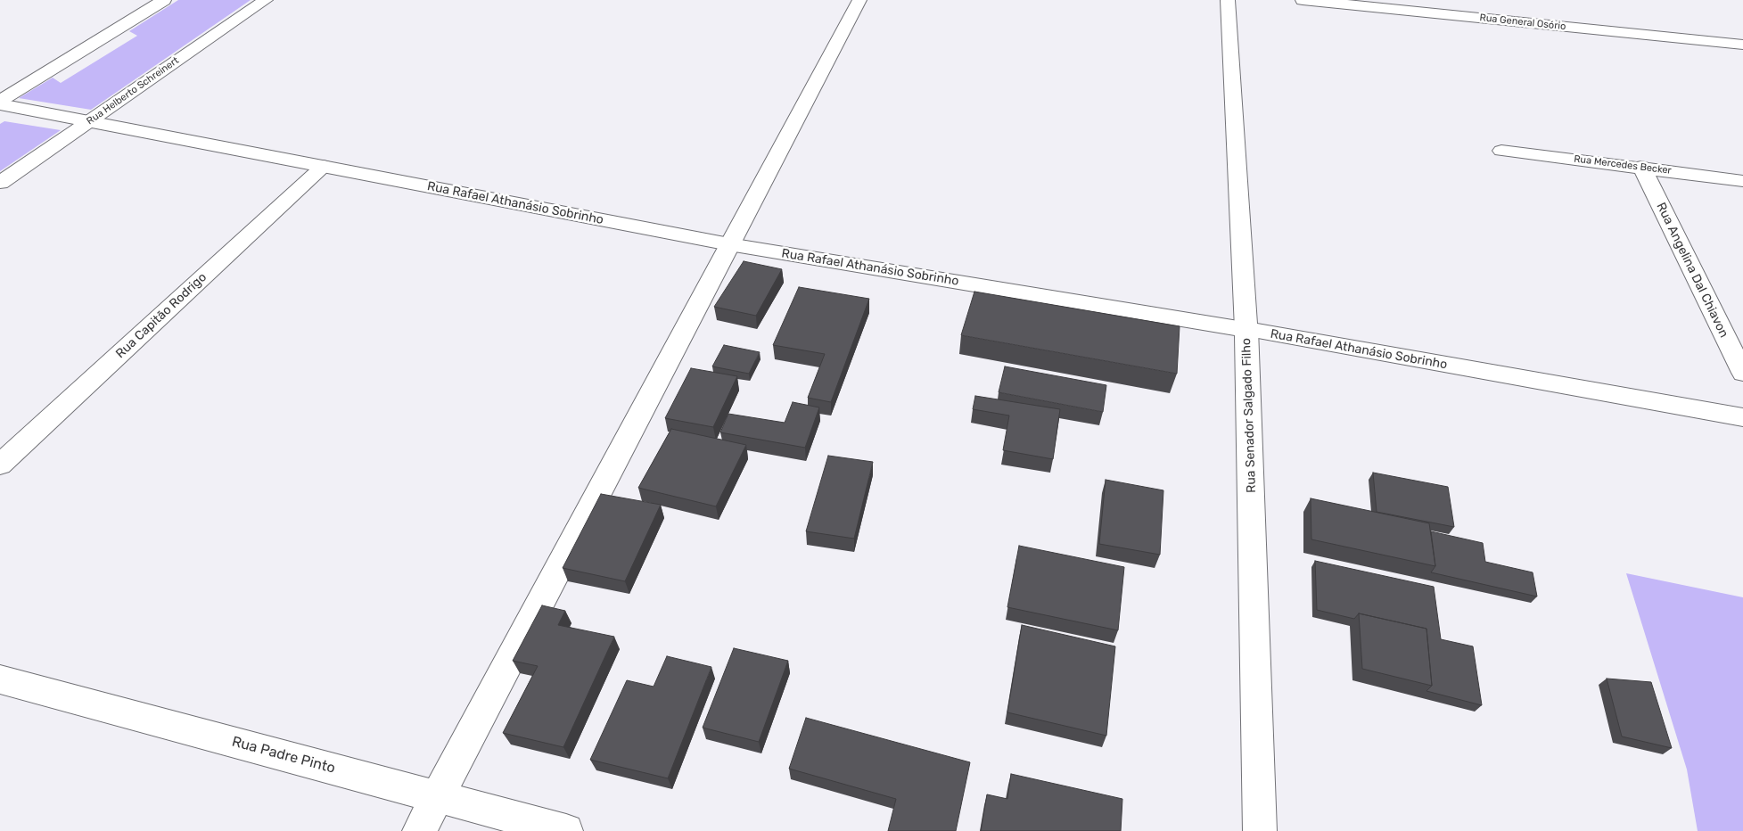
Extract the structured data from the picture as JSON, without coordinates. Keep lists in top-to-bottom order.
{
  "streets": {
    "street": [
      "Rua General Osório",
      "Rua Helberto Schreinert",
      "Rua Mercedes Becker",
      "Rua Rafael Athanásio Sobrinho",
      "Rua Angelina Dal Chiavon",
      "Rua Capitão Rodrigo",
      "Rua Senador Salgado Filho",
      "Rua Padre Pinto"
    ]
  },
  "crossings": [
    ["Rua Helberto Schreinert", "Rua Rafael Athanásio Sobrinho"],
    ["Rua Mercedes Becker", "Rua Angelina Dal Chiavon"],
    ["Rua Rafael Athanásio Sobrinho", "Rua Capitão Rodrigo"],
    ["Rua Rafael Athanásio Sobrinho", "Rua Senador Salgado Filho"]
  ]
}
